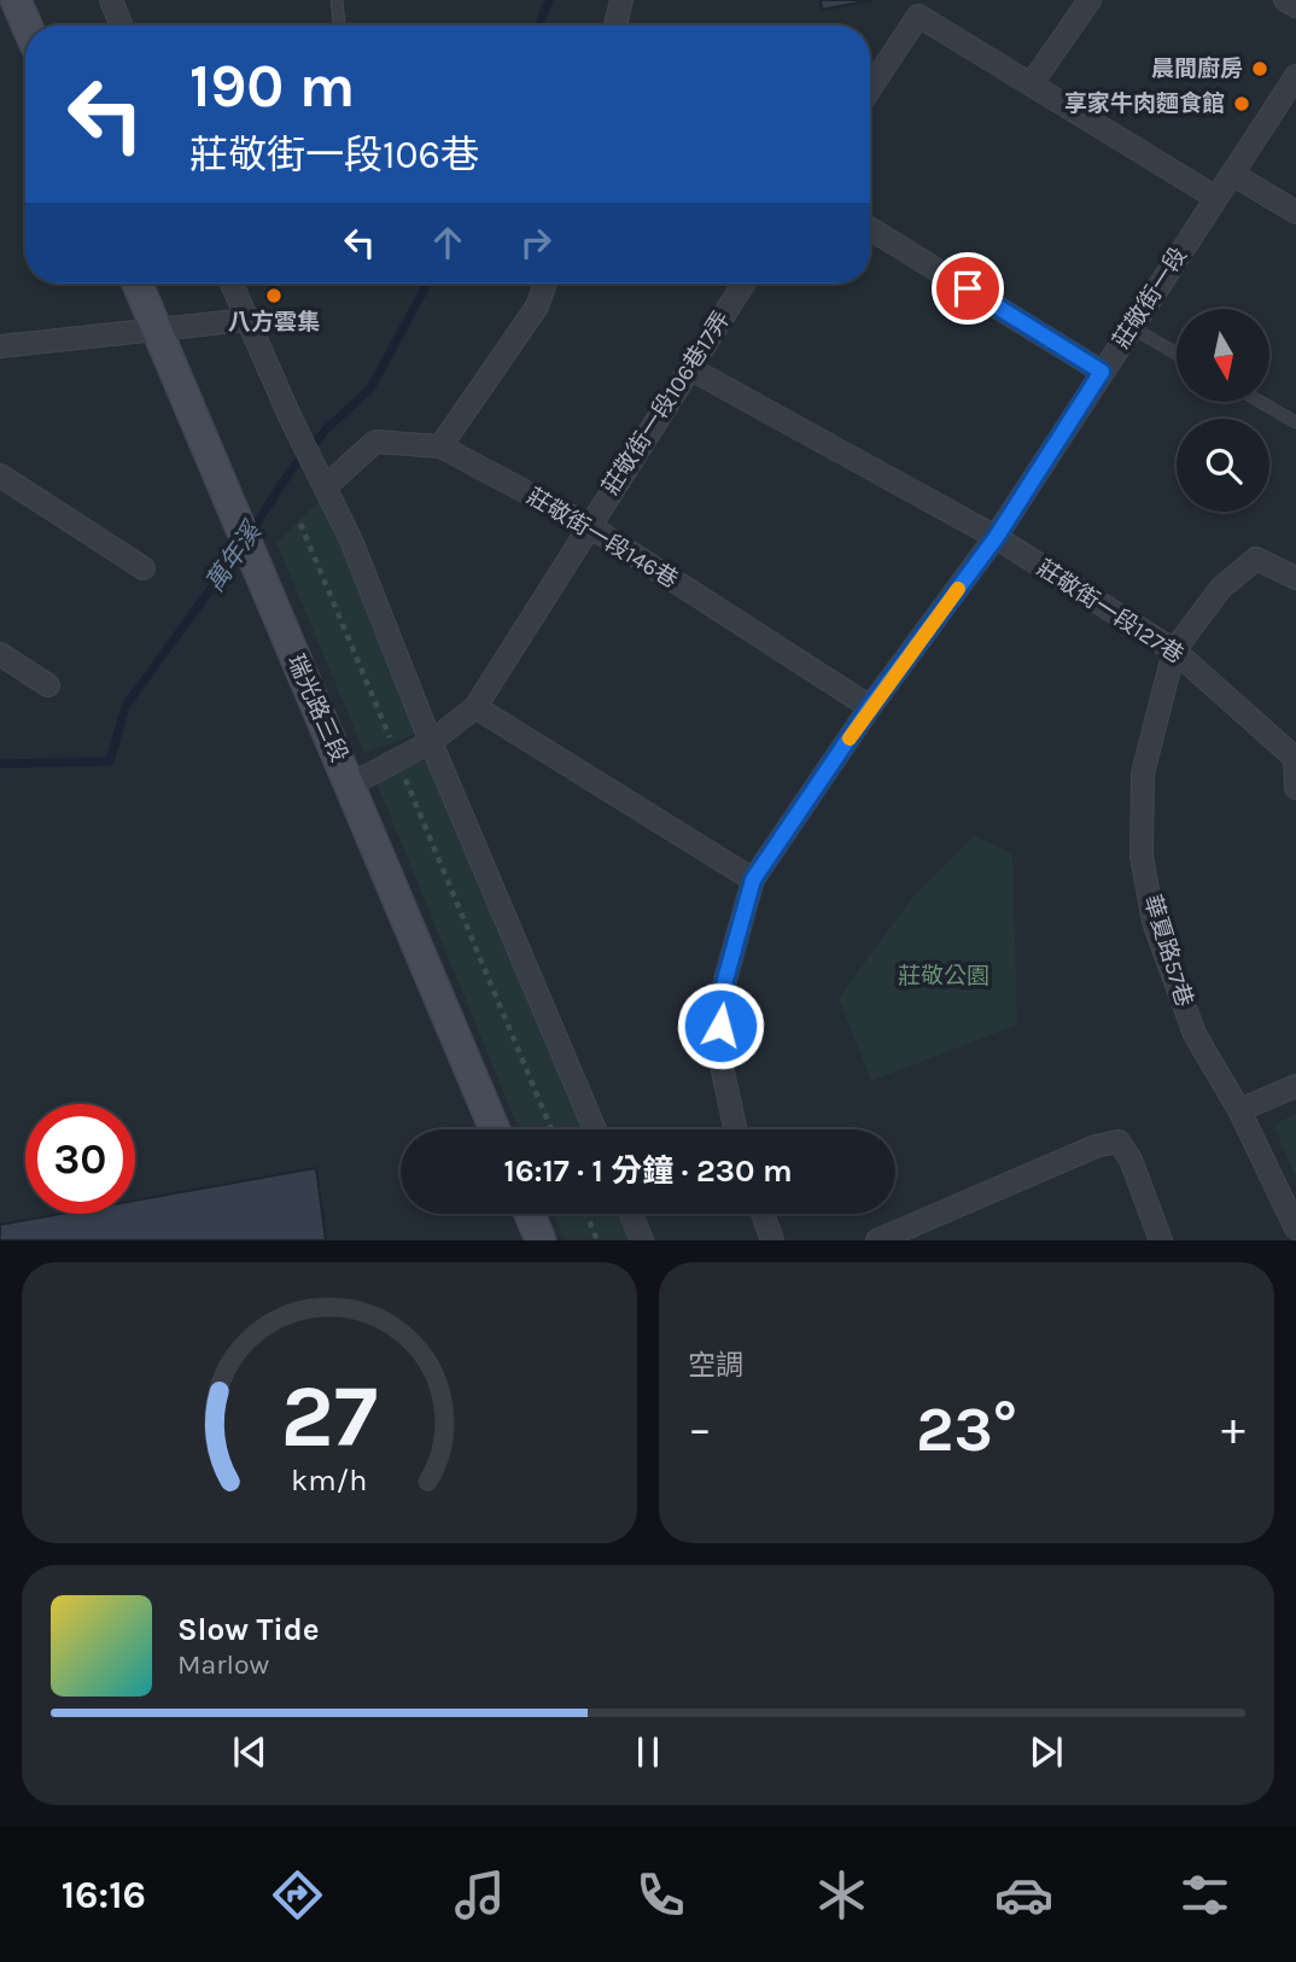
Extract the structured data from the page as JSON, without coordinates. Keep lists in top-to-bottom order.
{
  "streets": {
    "street": [
      "莊敬街一段",
      "莊敬街一段106巷17弄",
      "莊敬街一段146巷",
      "莊敬街一段127巷",
      "瑞光路三段",
      "華夏路57巷"
    ]
  },
  "crossings": [
    ["莊敬街一段", "莊敬街一段146巷"],
    ["莊敬街一段", "莊敬街一段127巷"],
    ["莊敬街一段106巷17弄", "莊敬街一段146巷"],
    ["莊敬街一段106巷17弄", "莊敬街一段127巷"],
    ["莊敬街一段127巷", "華夏路57巷"]
  ],
  "water": ["萬年溪"],
  "parks": ["莊敬公園"],
  "places": ["晨間廚房", "享家牛肉麵食館", "八方雲集"],
  "north": "bottom",
  "page": {
    "turn": ["190 m", "莊敬街一段106巷"],
    "limit": "30",
    "trip": "16:17 · 1 分鐘 · 230 m",
    "tile": "空調",
    "heat": ["−", "23°", "+"],
    "song": ["Slow Tide", "Marlow"],
    "tabs": "16:16",
    "gauge": ["27", "km/h"]
  }
}
